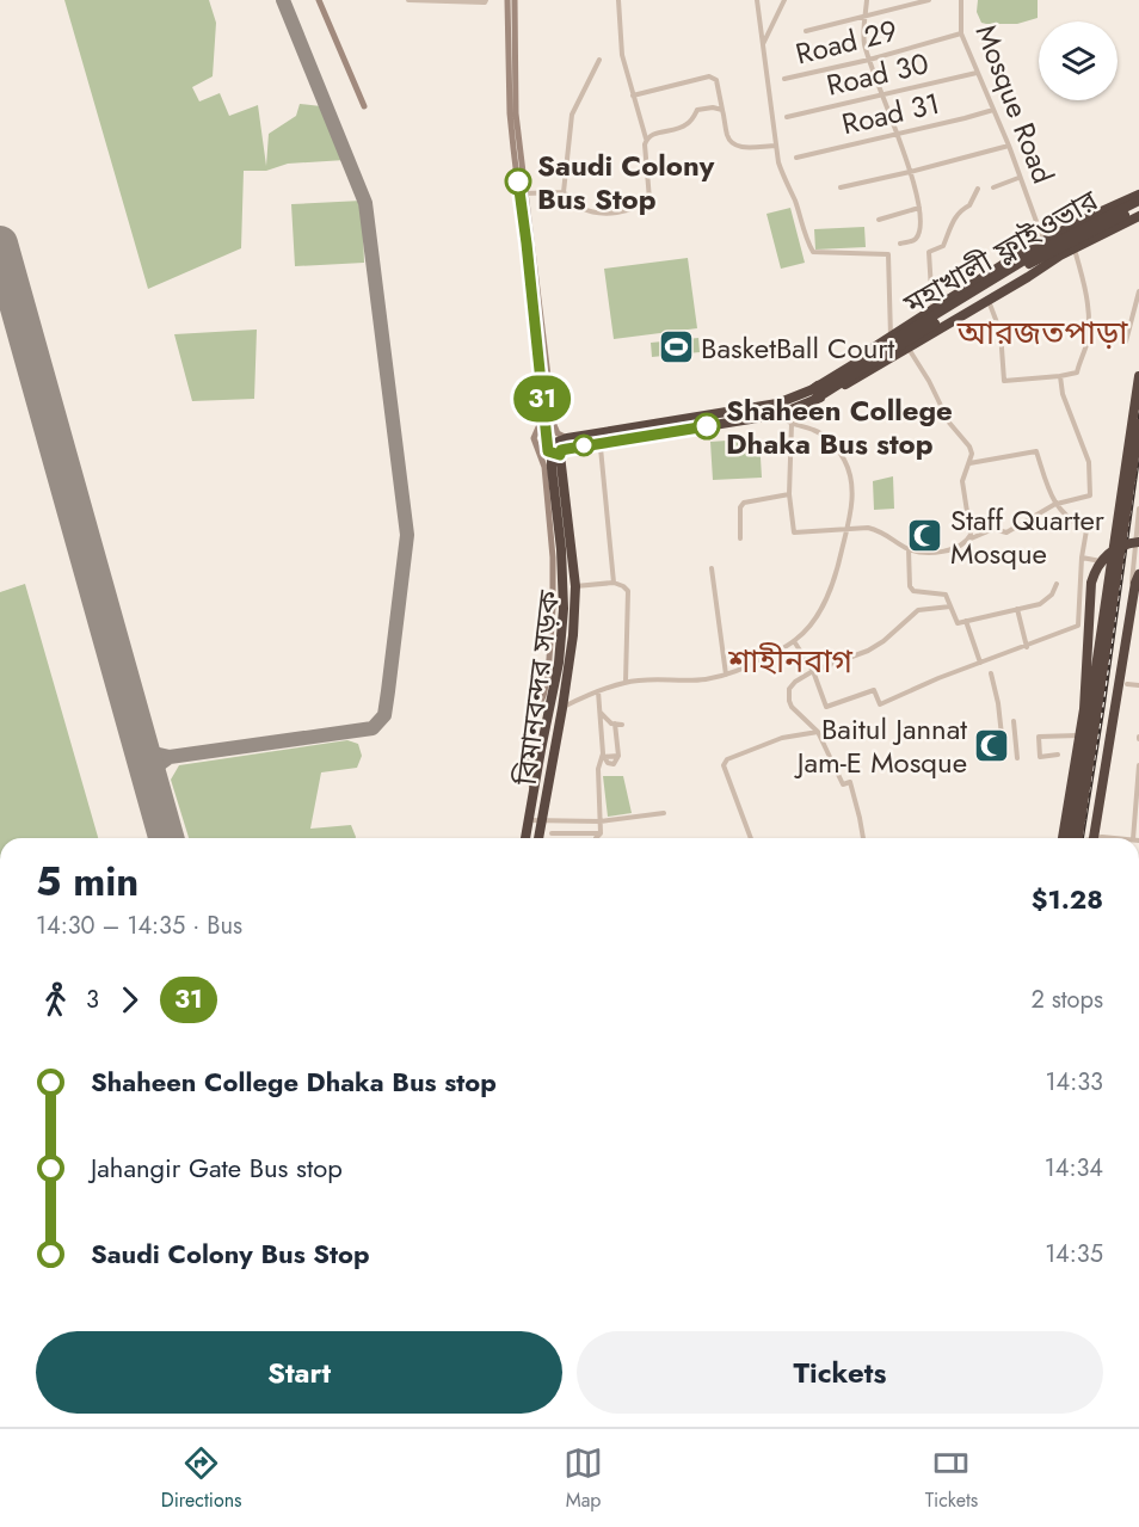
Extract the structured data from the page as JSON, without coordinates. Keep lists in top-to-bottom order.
{
  "streets": {
    "highway": ["মহাখালী ফ্লাইওভার", "বিমানবন্দর সড়ক"],
    "street": [
      "Road 29",
      "Road 30",
      "Mosque Road",
      "Road 31"
    ]
  },
  "crossings": [
    ["Road 29", "Mosque Road"],
    ["Road 30", "Mosque Road"],
    ["Mosque Road", "Road 31"]
  ],
  "districts": ["আরজতপাড়া", "শাহীনবাগ"],
  "places": {
    "other": ["Saudi Colony Bus Stop", "Shaheen College Dhaka Bus stop"],
    "sports": ["BasketBall Court"],
    "mosque": ["Staff Quarter Mosque", "Baitul Jannat Jam-E Mosque"]
  },
  "lines": ["bus line 31"],
  "page": {
    "on_map": "31",
    "heading": ["5 min", "14:30 – 14:35 · Bus", "$1.28"],
    "legs": ["3", "31", "2 stops"],
    "list": [
      {
        "name": "Shaheen College Dhaka Bus stop",
        "value": "14:33"
      },
      {
        "name": "Jahangir Gate Bus stop",
        "value": "14:34"
      },
      {
        "name": "Saudi Colony Bus Stop",
        "value": "14:35"
      }
    ],
    "buttons": ["Start", "Tickets"],
    "tabs": ["Directions", "Map", "Tickets"]
  }
}
